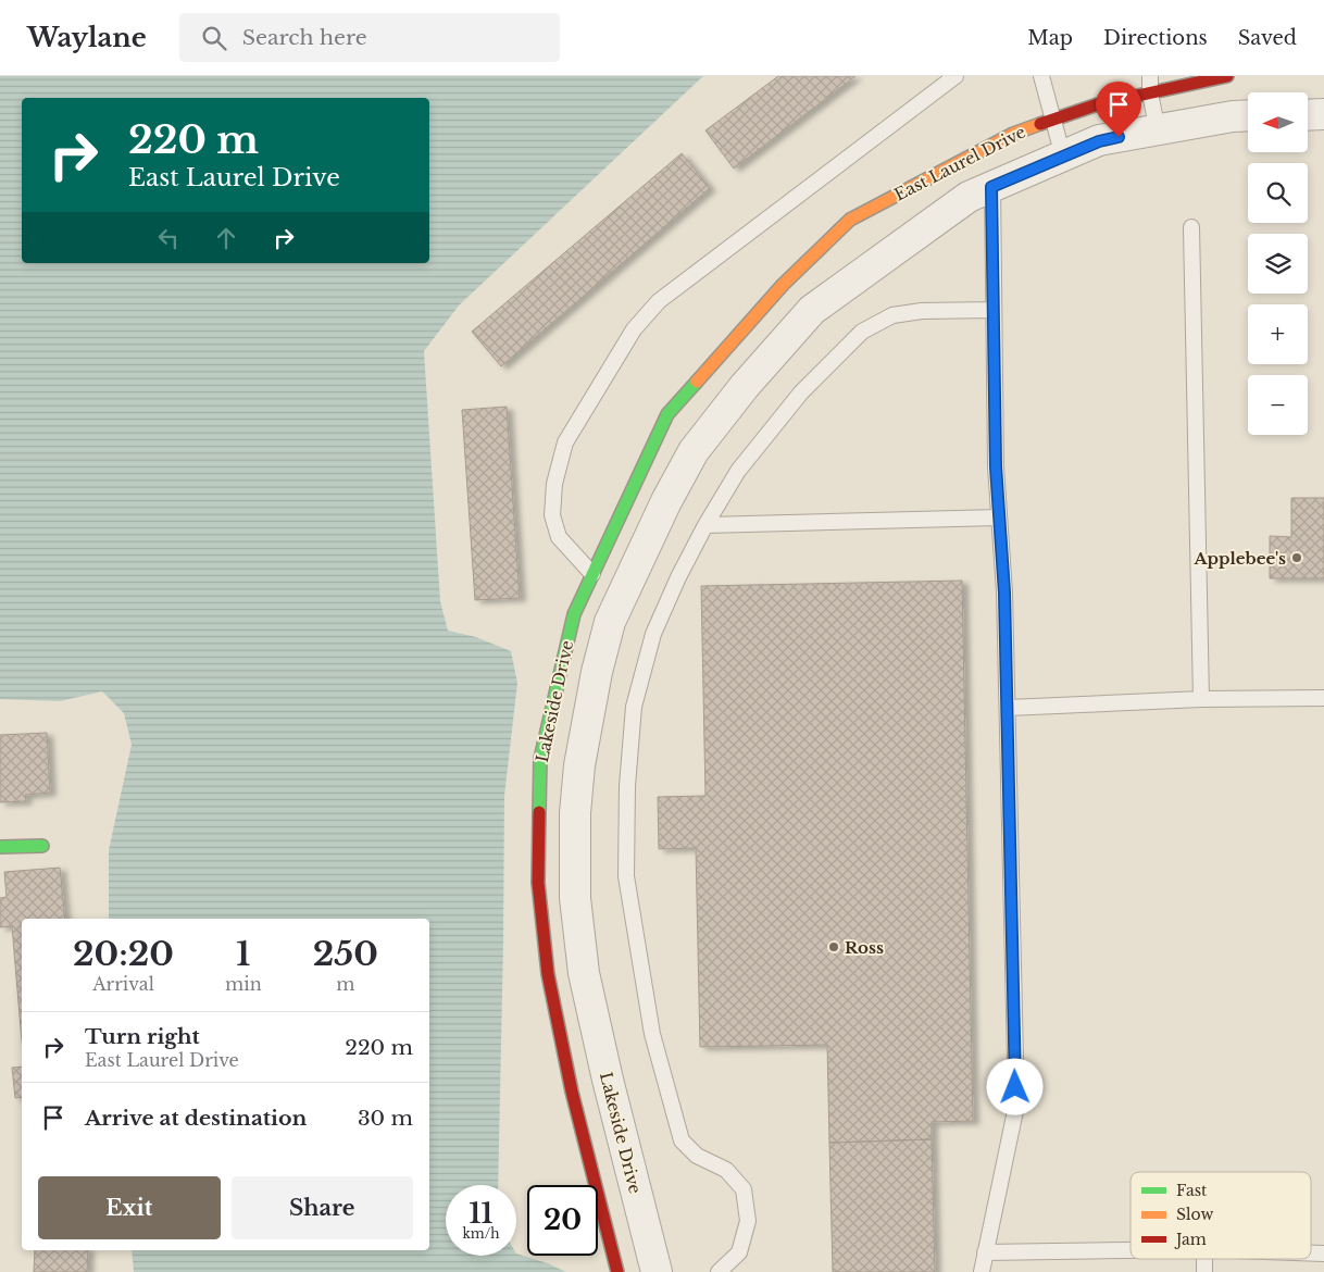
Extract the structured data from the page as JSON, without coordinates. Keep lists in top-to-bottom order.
{
  "streets": {
    "street": ["East Laurel Drive", "Lakeside Drive"]
  },
  "crossings": [
    ["East Laurel Drive", "Lakeside Drive"]
  ],
  "places": ["Applebee's", "Ross"],
  "legend": ["Fast", "Slow", "Jam"],
  "north": "left",
  "page": {
    "header": "Waylane",
    "search": "Search here",
    "nav": ["Map", "Directions", "Saved"],
    "map_buttons": ["+", "−"],
    "turn": ["220 m", "East Laurel Drive"],
    "eta": [
      "20:20",
      "Arrival",
      "1",
      "min",
      "250",
      "m"
    ],
    "list": [
      {
        "name": "Turn right",
        "note": "East Laurel Drive",
        "value": "220 m"
      },
      {
        "name": "Arrive at destination",
        "value": "30 m"
      }
    ],
    "buttons": ["Exit", "Share"],
    "speed": "11 km/h",
    "limit": "20"
  }
}
